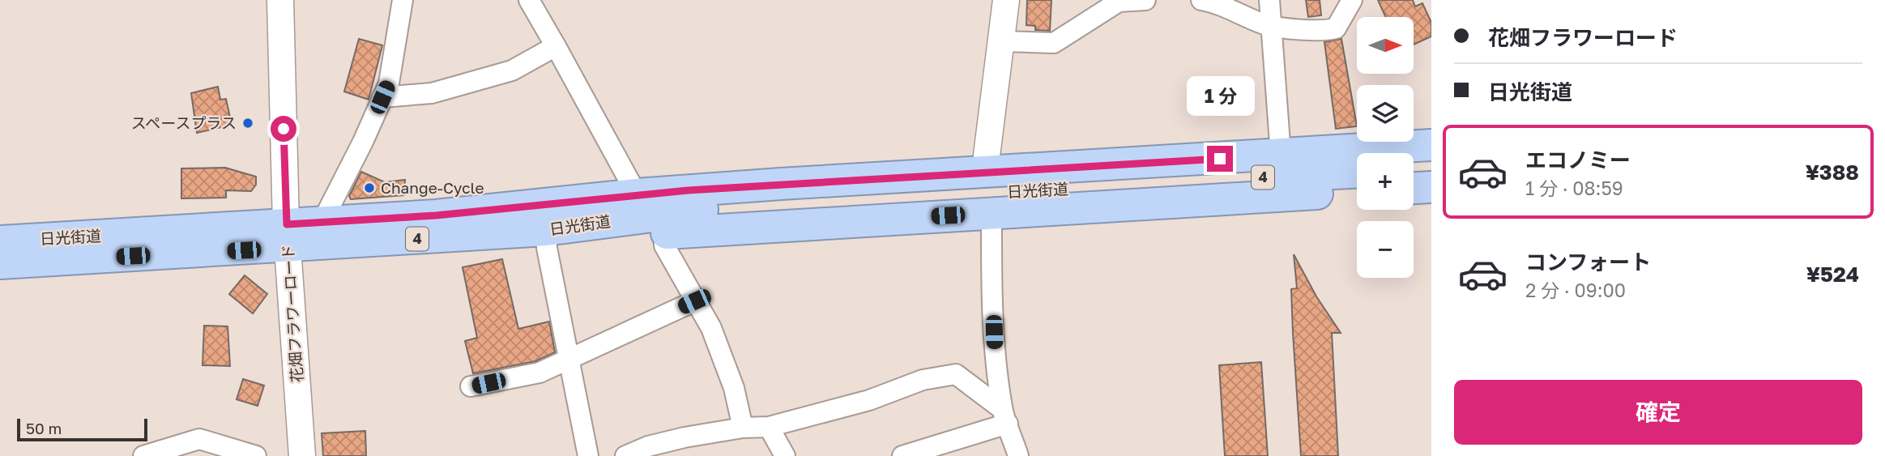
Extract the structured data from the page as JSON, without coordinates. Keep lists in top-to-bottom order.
{
  "streets": {
    "highway": ["4", "日光街道"],
    "street": ["花畑フラワーロード"]
  },
  "crossings": [
    ["4", "日光街道"],
    ["日光街道", "花畑フラワーロード"]
  ],
  "places": ["スペースプラス", "Change-Cycle"],
  "scale_bar": "50 m",
  "north": "right",
  "page": {
    "banner": ["花畑フラワーロード", "日光街道"],
    "map_buttons": ["+", "−"],
    "bubble": "1 分",
    "list": [
      {
        "name": "エコノミー",
        "note": "1 分 · 08:59",
        "value": "¥388"
      },
      {
        "name": "コンフォート",
        "note": "2 分 · 09:00",
        "value": "¥524"
      }
    ],
    "buttons": "確定",
    "scale": "50 m"
  }
}
